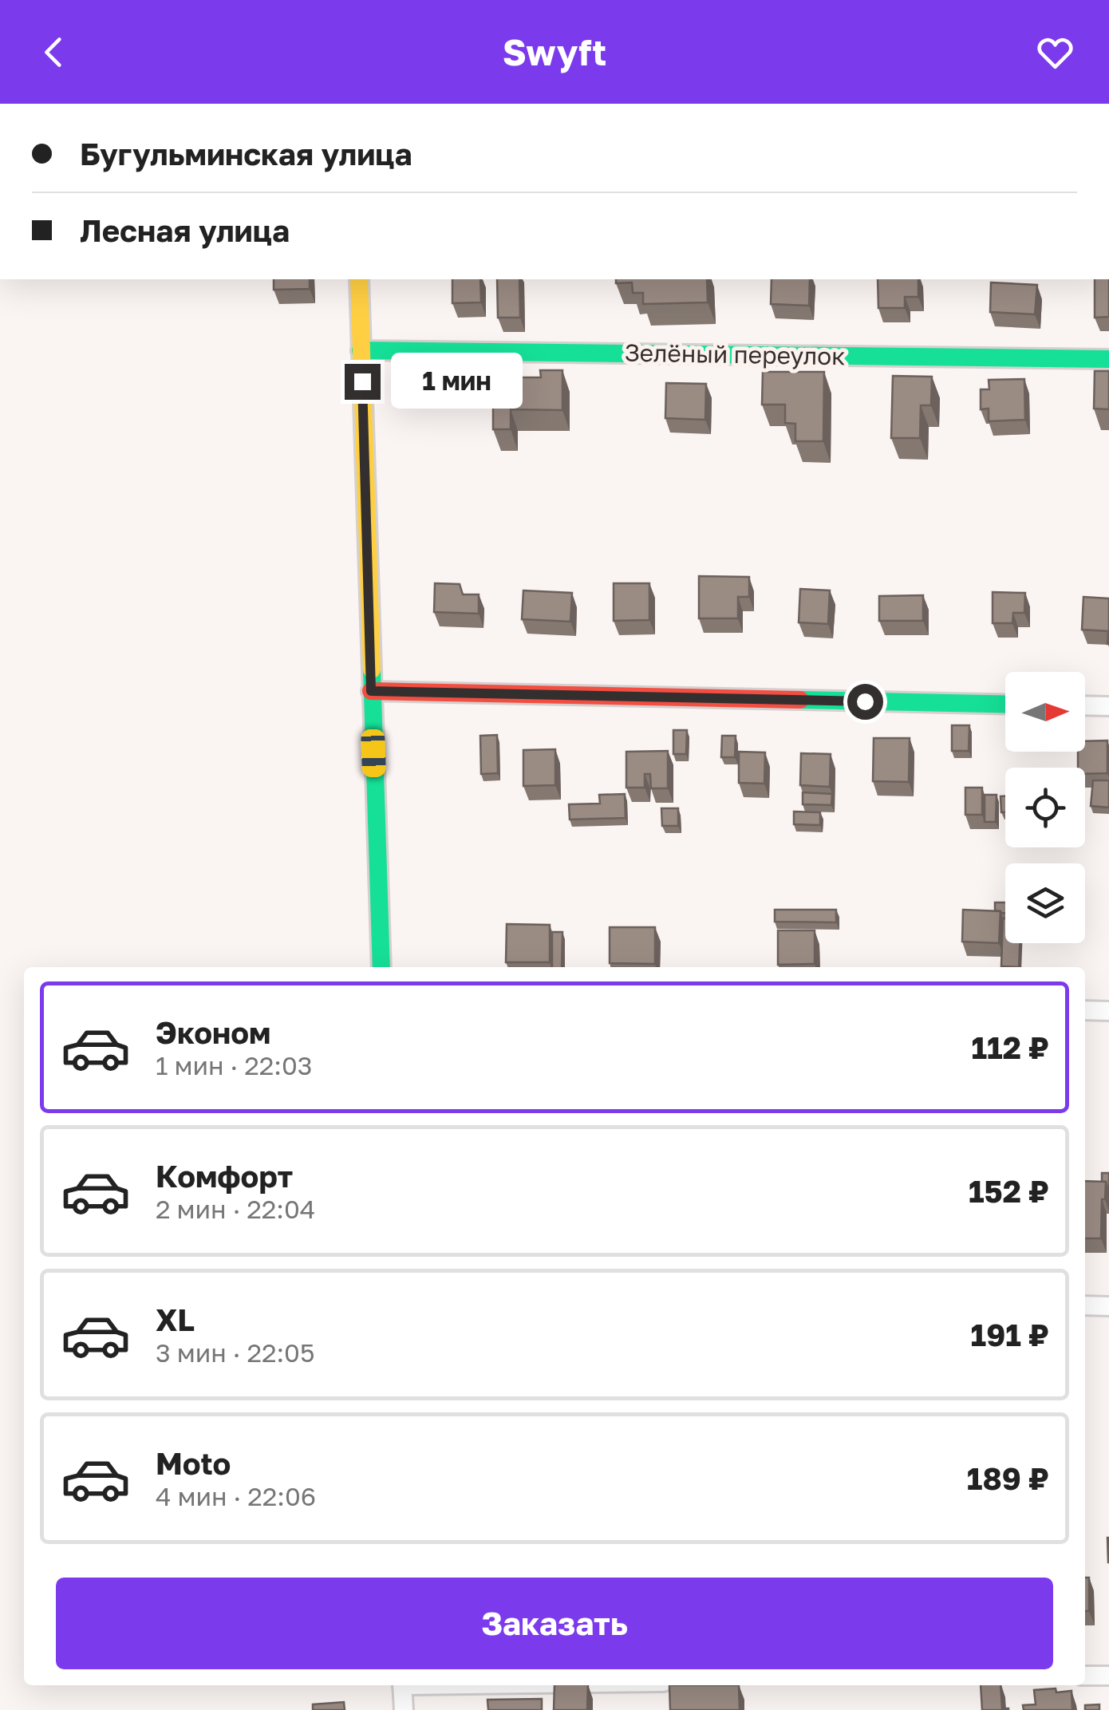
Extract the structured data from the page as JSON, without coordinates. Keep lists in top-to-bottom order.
{
  "streets": {
    "street": ["Зелёный переулок"]
  },
  "north": "right",
  "page": {
    "header": "Swyft",
    "banner": ["Бугульминская улица", "Лесная улица"],
    "bubble": "1 мин",
    "list": [
      {
        "name": "Эконом",
        "note": "1 мин · 22:03",
        "value": "112 ₽"
      },
      {
        "name": "Комфорт",
        "note": "2 мин · 22:04",
        "value": "152 ₽"
      },
      {
        "name": "XL",
        "note": "3 мин · 22:05",
        "value": "191 ₽"
      },
      {
        "name": "Moto",
        "note": "4 мин · 22:06",
        "value": "189 ₽"
      }
    ],
    "buttons": "Заказать"
  }
}
